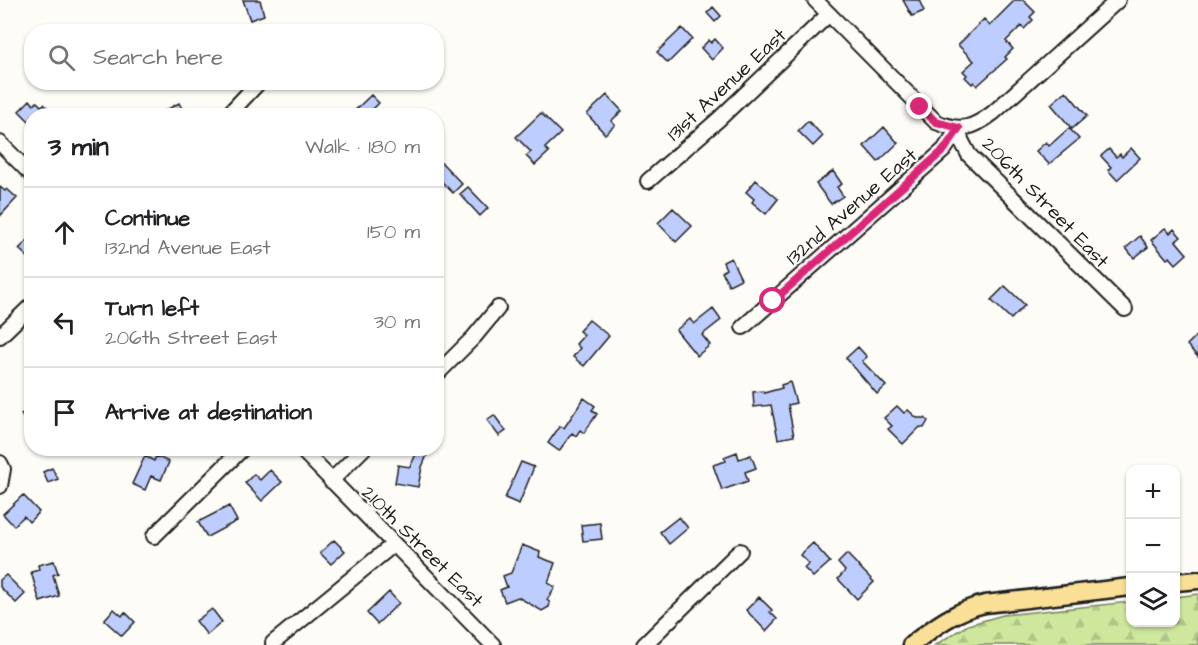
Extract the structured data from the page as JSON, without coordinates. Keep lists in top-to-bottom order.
{
  "streets": {
    "street": [
      "131st Avenue East",
      "206th Street East",
      "132nd Avenue East",
      "210th Street East"
    ]
  },
  "crossings": [
    ["131st Avenue East", "206th Street East"],
    ["206th Street East", "132nd Avenue East"]
  ],
  "page": {
    "search": "Search here",
    "heading": ["3 min", "Walk · 180 m"],
    "list": [
      ["Continue", "132nd Avenue East", "150 m"],
      ["Turn left", "206th Street East", "30 m"],
      "Arrive at destination"
    ],
    "map_buttons": ["+", "−"]
  }
}
